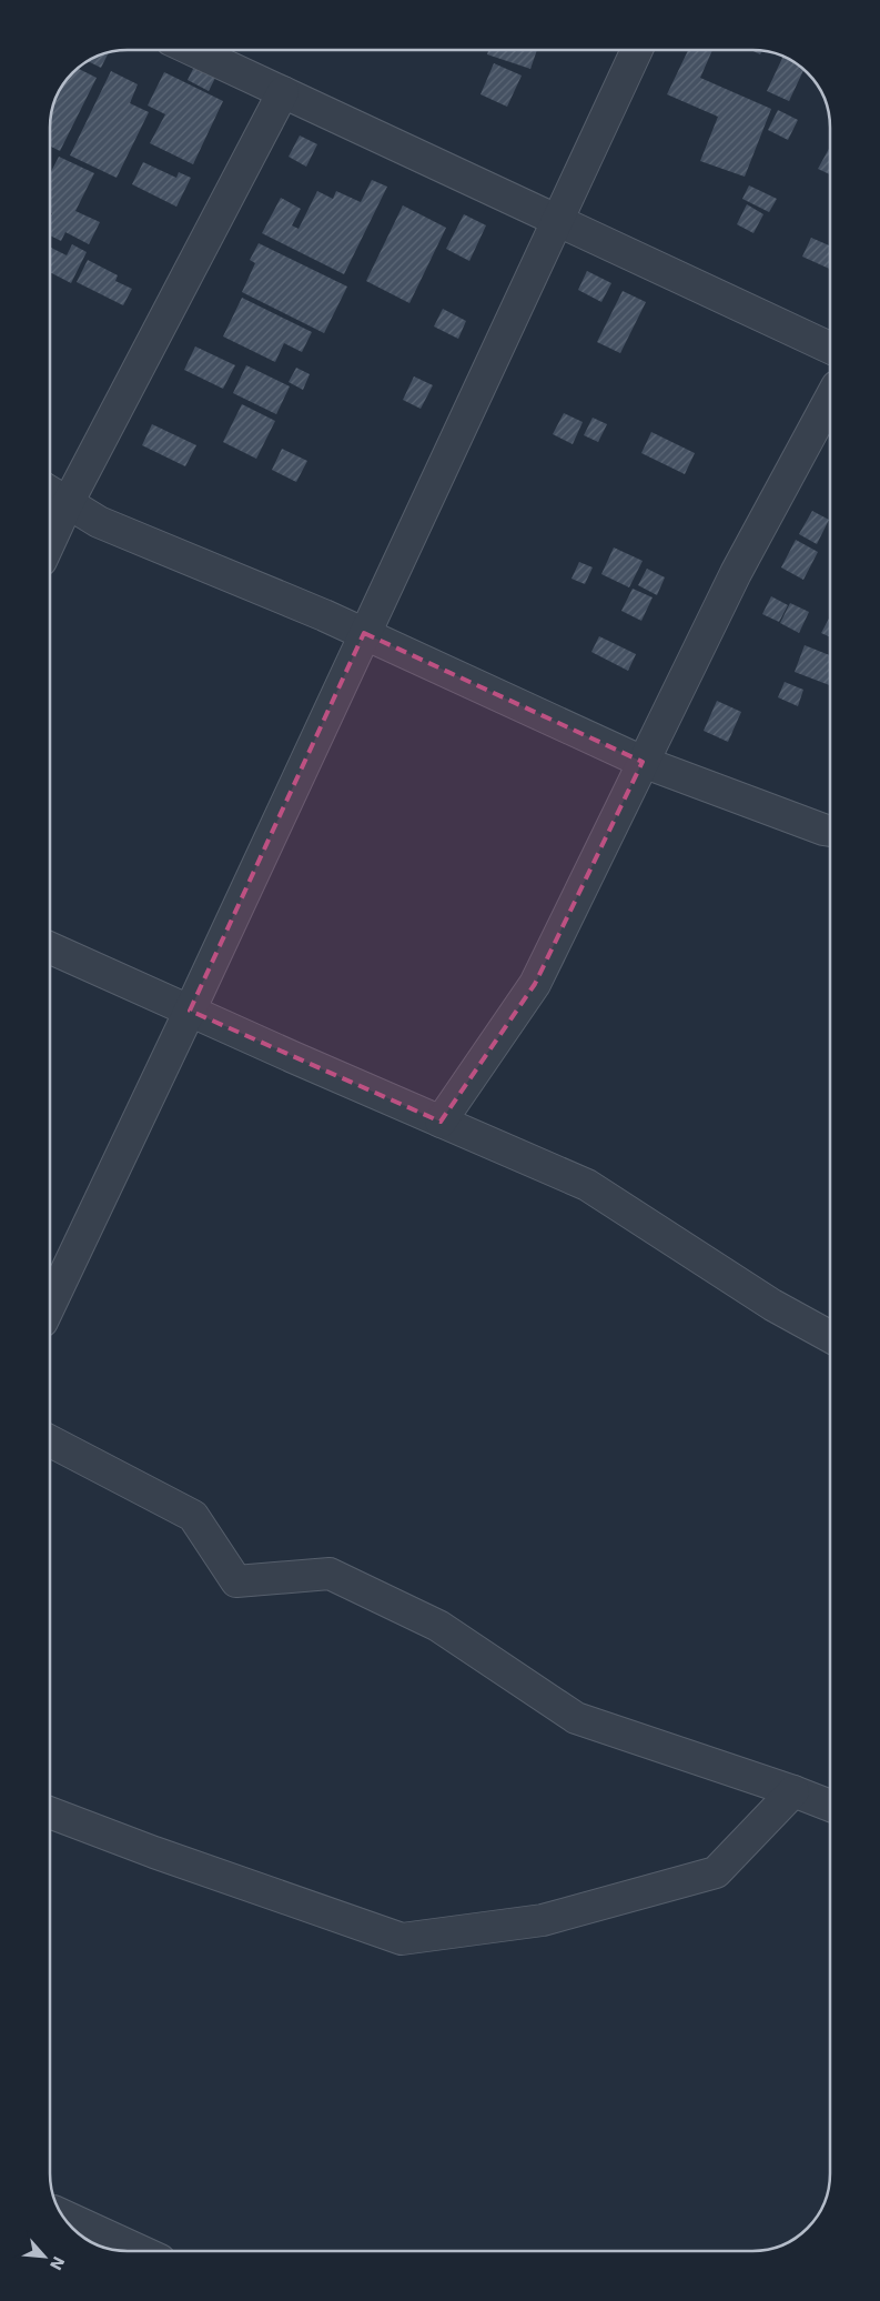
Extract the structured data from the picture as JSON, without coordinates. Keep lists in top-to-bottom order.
{
  "north": "bottom right"
}
